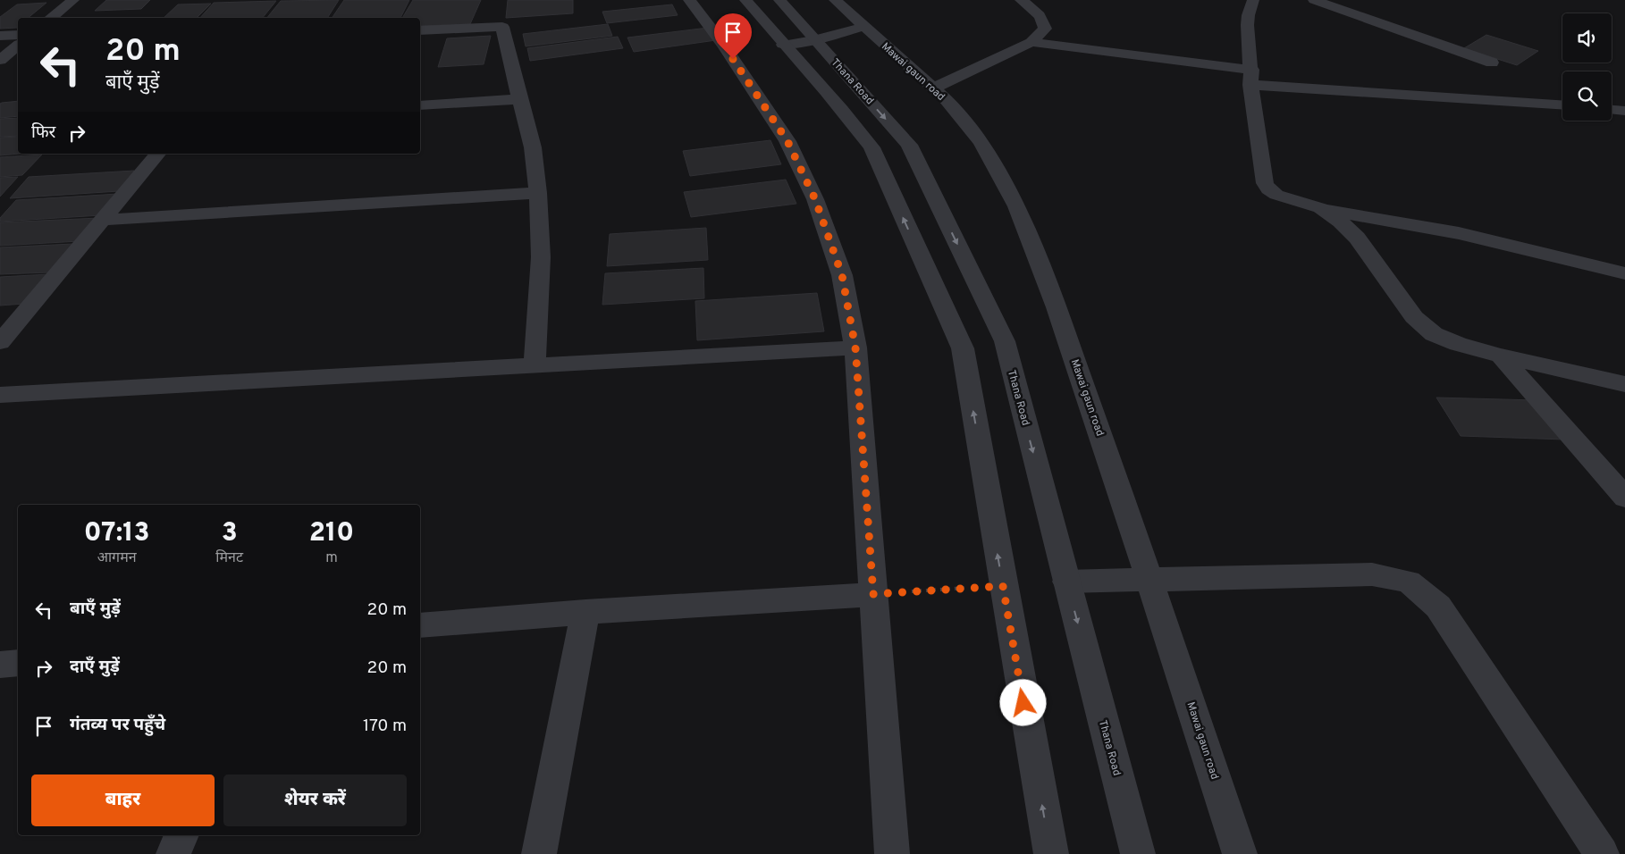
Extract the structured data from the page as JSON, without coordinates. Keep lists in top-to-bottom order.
{
  "streets": {
    "street": ["Mawai gaun road", "Thana Road"]
  },
  "page": {
    "turn": ["20 m", "बाएँ मुड़ें"],
    "then": "फिर",
    "eta": [
      "07:13",
      "आगमन",
      "3",
      "मिनट",
      "210",
      "m"
    ],
    "list": [
      {
        "name": "बाएँ मुड़ें",
        "value": "20 m"
      },
      {
        "name": "दाएँ मुड़ें",
        "value": "20 m"
      },
      {
        "name": "गंतव्य पर पहुँचे",
        "value": "170 m"
      }
    ],
    "buttons": ["बाहर", "शेयर करें"]
  }
}
